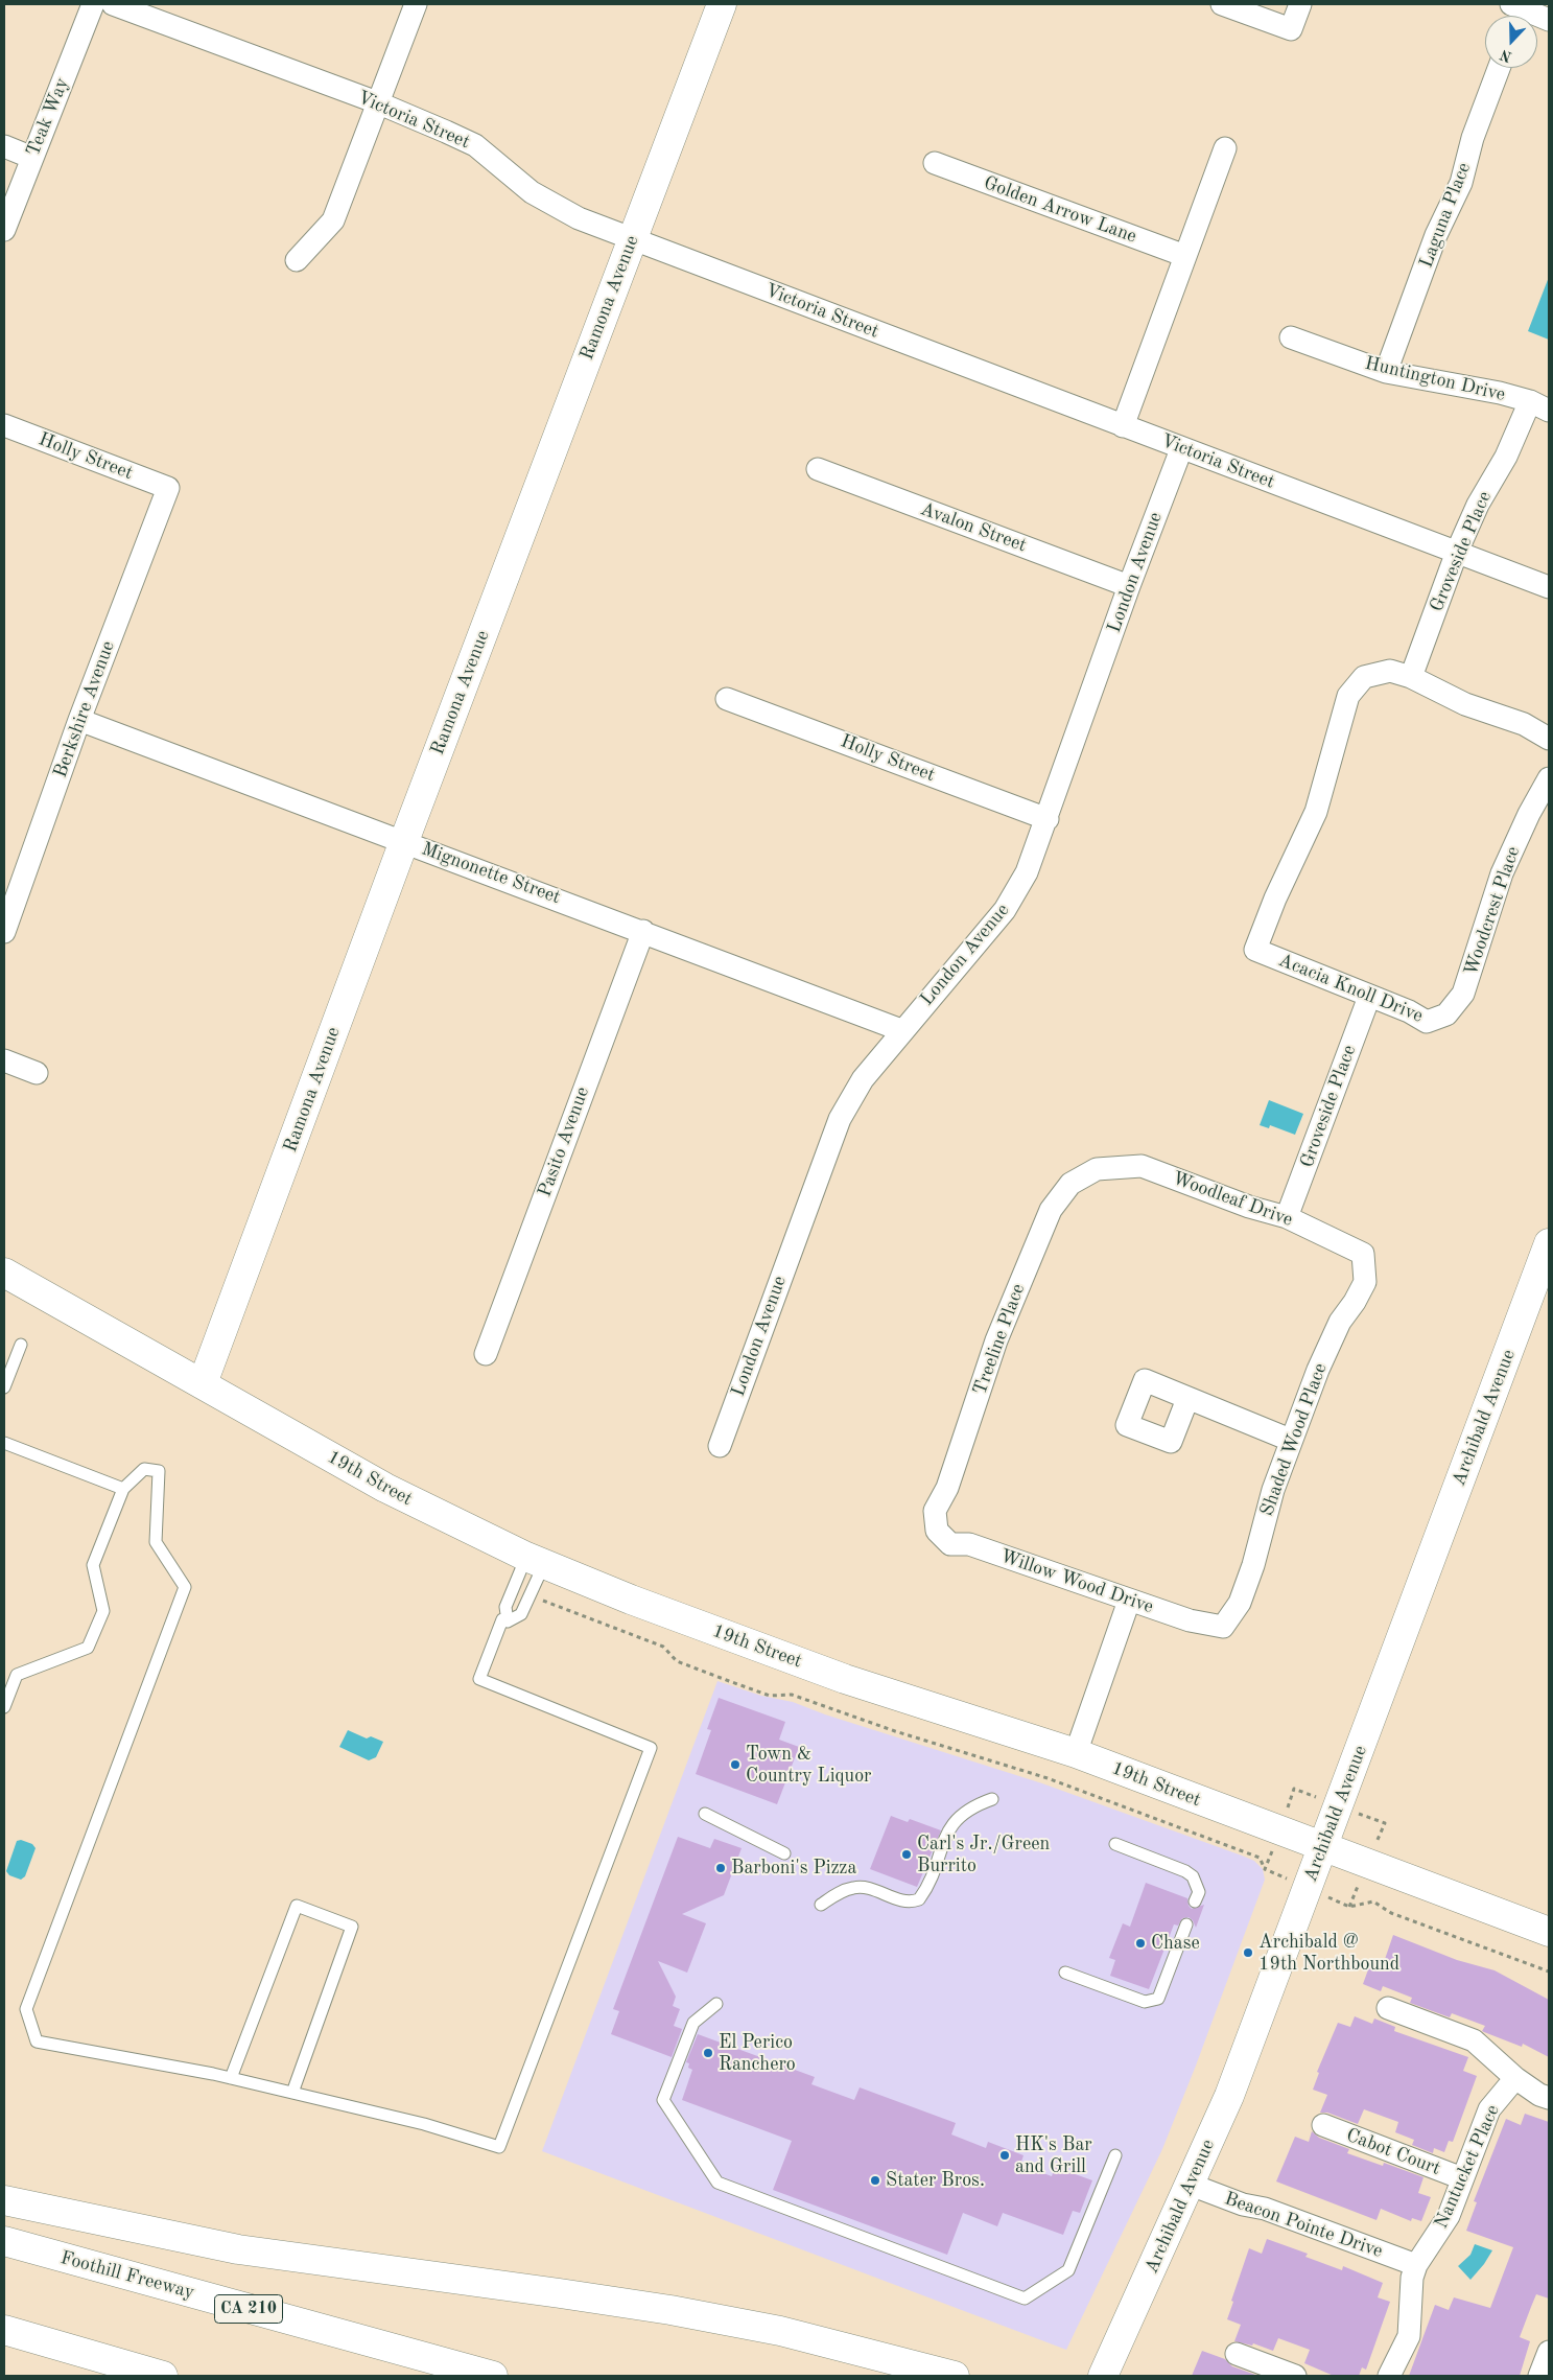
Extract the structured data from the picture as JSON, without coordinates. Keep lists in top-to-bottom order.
{
  "streets": {
    "main road": [
      "Ramona Avenue",
      "Archibald Avenue",
      "19th Street",
      "Foothill Freeway",
      "CA 210"
    ],
    "street": [
      "Teak Way",
      "Victoria Street",
      "Golden Arrow Lane",
      "Laguna Place",
      "Huntington Drive",
      "Holly Street",
      "Avalon Street",
      "Groveside Place",
      "London Avenue",
      "Berkshire Avenue",
      "Mignonette Street",
      "Woodcrest Place",
      "Acacia Knoll Drive",
      "Pasito Avenue",
      "Woodleaf Drive",
      "Treeline Place",
      "Shaded Wood Place",
      "Willow Wood Drive",
      "Cabot Court",
      "Nantucket Place",
      "Beacon Pointe Drive"
    ]
  },
  "crossings": [
    ["Victoria Street", "Ramona Avenue"],
    ["Victoria Street", "Groveside Place"],
    ["Victoria Street", "London Avenue"],
    ["Laguna Place", "Huntington Drive"],
    ["Ramona Avenue", "Mignonette Street"],
    ["Ramona Avenue", "19th Street"],
    ["Huntington Drive", "Groveside Place"],
    ["Holly Street", "London Avenue"],
    ["Holly Street", "Berkshire Avenue"],
    ["Avalon Street", "London Avenue"],
    ["Groveside Place", "Acacia Knoll Drive"],
    ["Groveside Place", "Woodleaf Drive"],
    ["London Avenue", "Mignonette Street"],
    ["Berkshire Avenue", "Mignonette Street"],
    ["Mignonette Street", "Pasito Avenue"],
    ["Woodcrest Place", "Acacia Knoll Drive"],
    ["Woodleaf Drive", "Treeline Place"],
    ["Woodleaf Drive", "Shaded Wood Place"],
    ["Treeline Place", "Willow Wood Drive"],
    ["Archibald Avenue", "19th Street"],
    ["Archibald Avenue", "Beacon Pointe Drive"],
    ["Shaded Wood Place", "Willow Wood Drive"],
    ["Cabot Court", "Nantucket Place"],
    ["Nantucket Place", "Beacon Pointe Drive"]
  ],
  "places": [
    "Town & Country Liquor",
    "Carl's Jr./Green Burrito",
    "Barboni's Pizza",
    "Chase",
    "Archibald @ 19th Northbound",
    "El Perico Ranchero",
    "HK's Bar and Grill",
    "Stater Bros."
  ],
  "north": "bottom"
}
